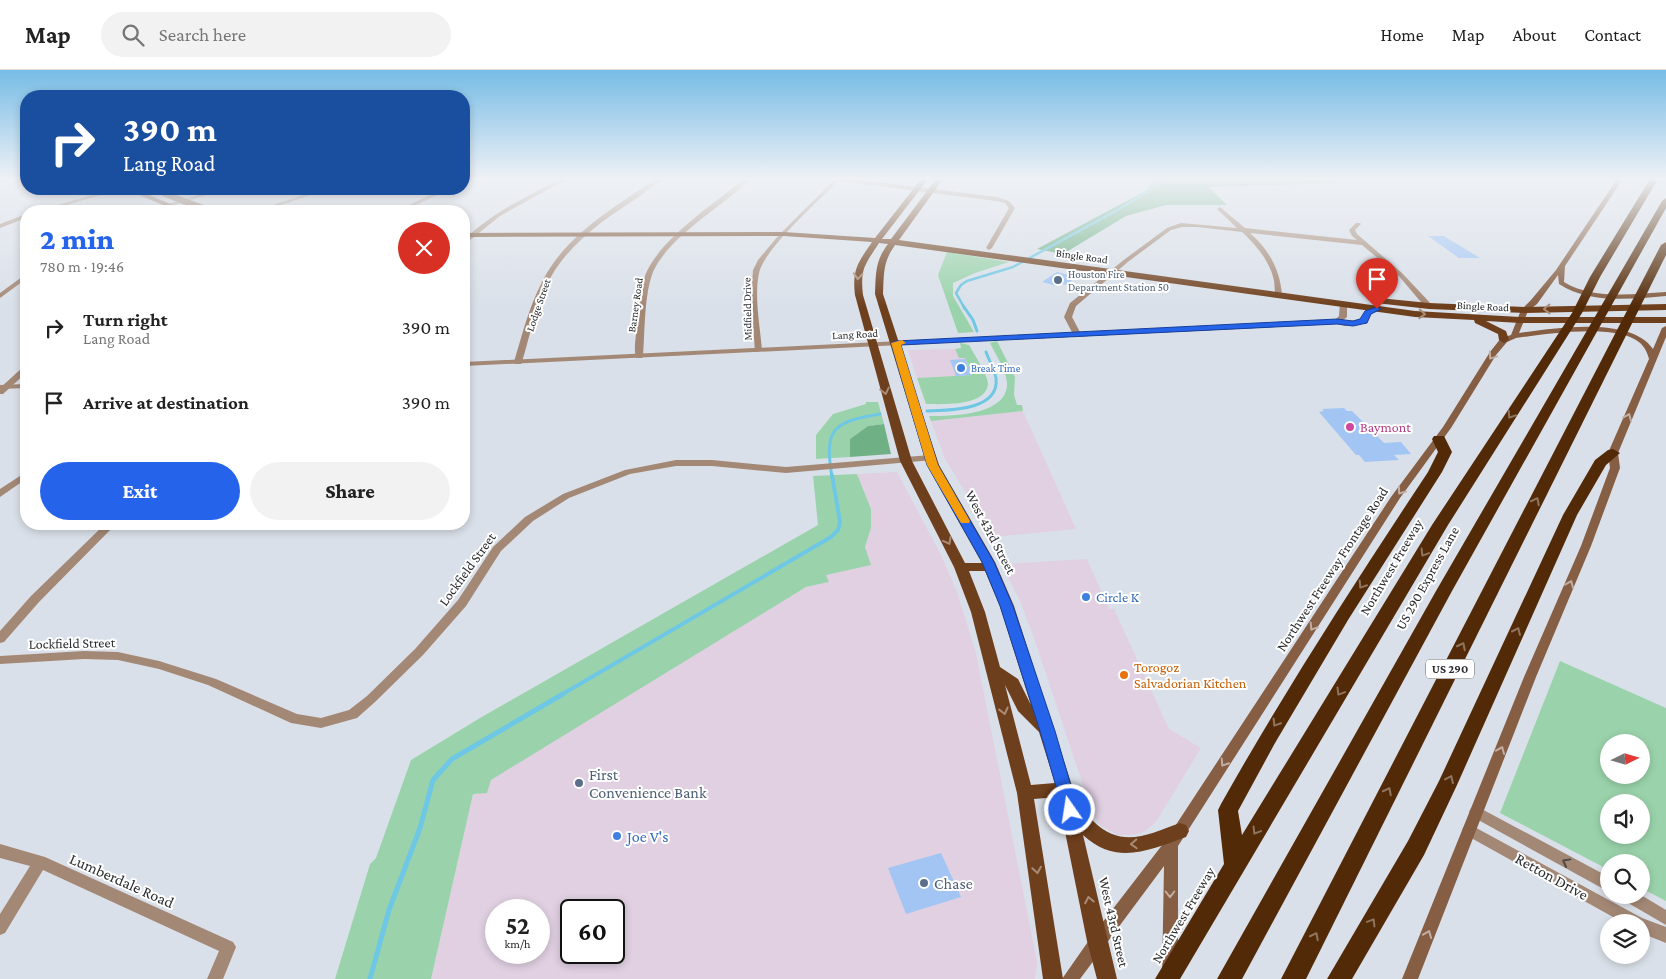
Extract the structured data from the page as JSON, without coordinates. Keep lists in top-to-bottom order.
{
  "streets": {
    "highway": ["Northwest Freeway", "US 290 Express Lane", "US 290"],
    "main road": ["Bingle Road", "West 43rd Street", "Northwest Freeway Frontage Road"],
    "street": [
      "Lodge Street",
      "Barney Road",
      "Midfield Drive",
      "Lang Road",
      "Lockfield Street",
      "Retton Drive",
      "Lumberdale Road"
    ]
  },
  "crossings": [
    ["Bingle Road", "Lodge Street"],
    ["Bingle Road", "Barney Road"],
    ["Bingle Road", "Midfield Drive"],
    ["Bingle Road", "Lang Road"],
    ["Bingle Road", "West 43rd Street"],
    ["Bingle Road", "Northwest Freeway Frontage Road"],
    ["Lodge Street", "Lang Road"],
    ["Barney Road", "Lang Road"],
    ["Midfield Drive", "Lang Road"],
    ["Lang Road", "West 43rd Street"],
    ["West 43rd Street", "Lockfield Street"],
    ["West 43rd Street", "Northwest Freeway Frontage Road"]
  ],
  "one_way": ["Northwest Freeway Frontage Road"],
  "places": [
    "Houston Fire Department Station 50",
    "Break Time",
    "Baymont",
    "Circle K",
    "Torogoz Salvadorian Kitchen",
    "First Convenience Bank",
    "Joe V's",
    "Chase"
  ],
  "north": "right",
  "page": {
    "header": "Map",
    "search": "Search here",
    "nav": [
      "Home",
      "Map",
      "About",
      "Contact"
    ],
    "turn": ["390 m", "Lang Road"],
    "heading": ["2 min", "780 m · 19:46"],
    "list": [
      {
        "name": "Turn right",
        "note": "Lang Road",
        "value": "390 m"
      },
      {
        "name": "Arrive at destination",
        "value": "390 m"
      }
    ],
    "buttons": ["Exit", "Share"],
    "speed": "52 km/h",
    "limit": "60"
  }
}
